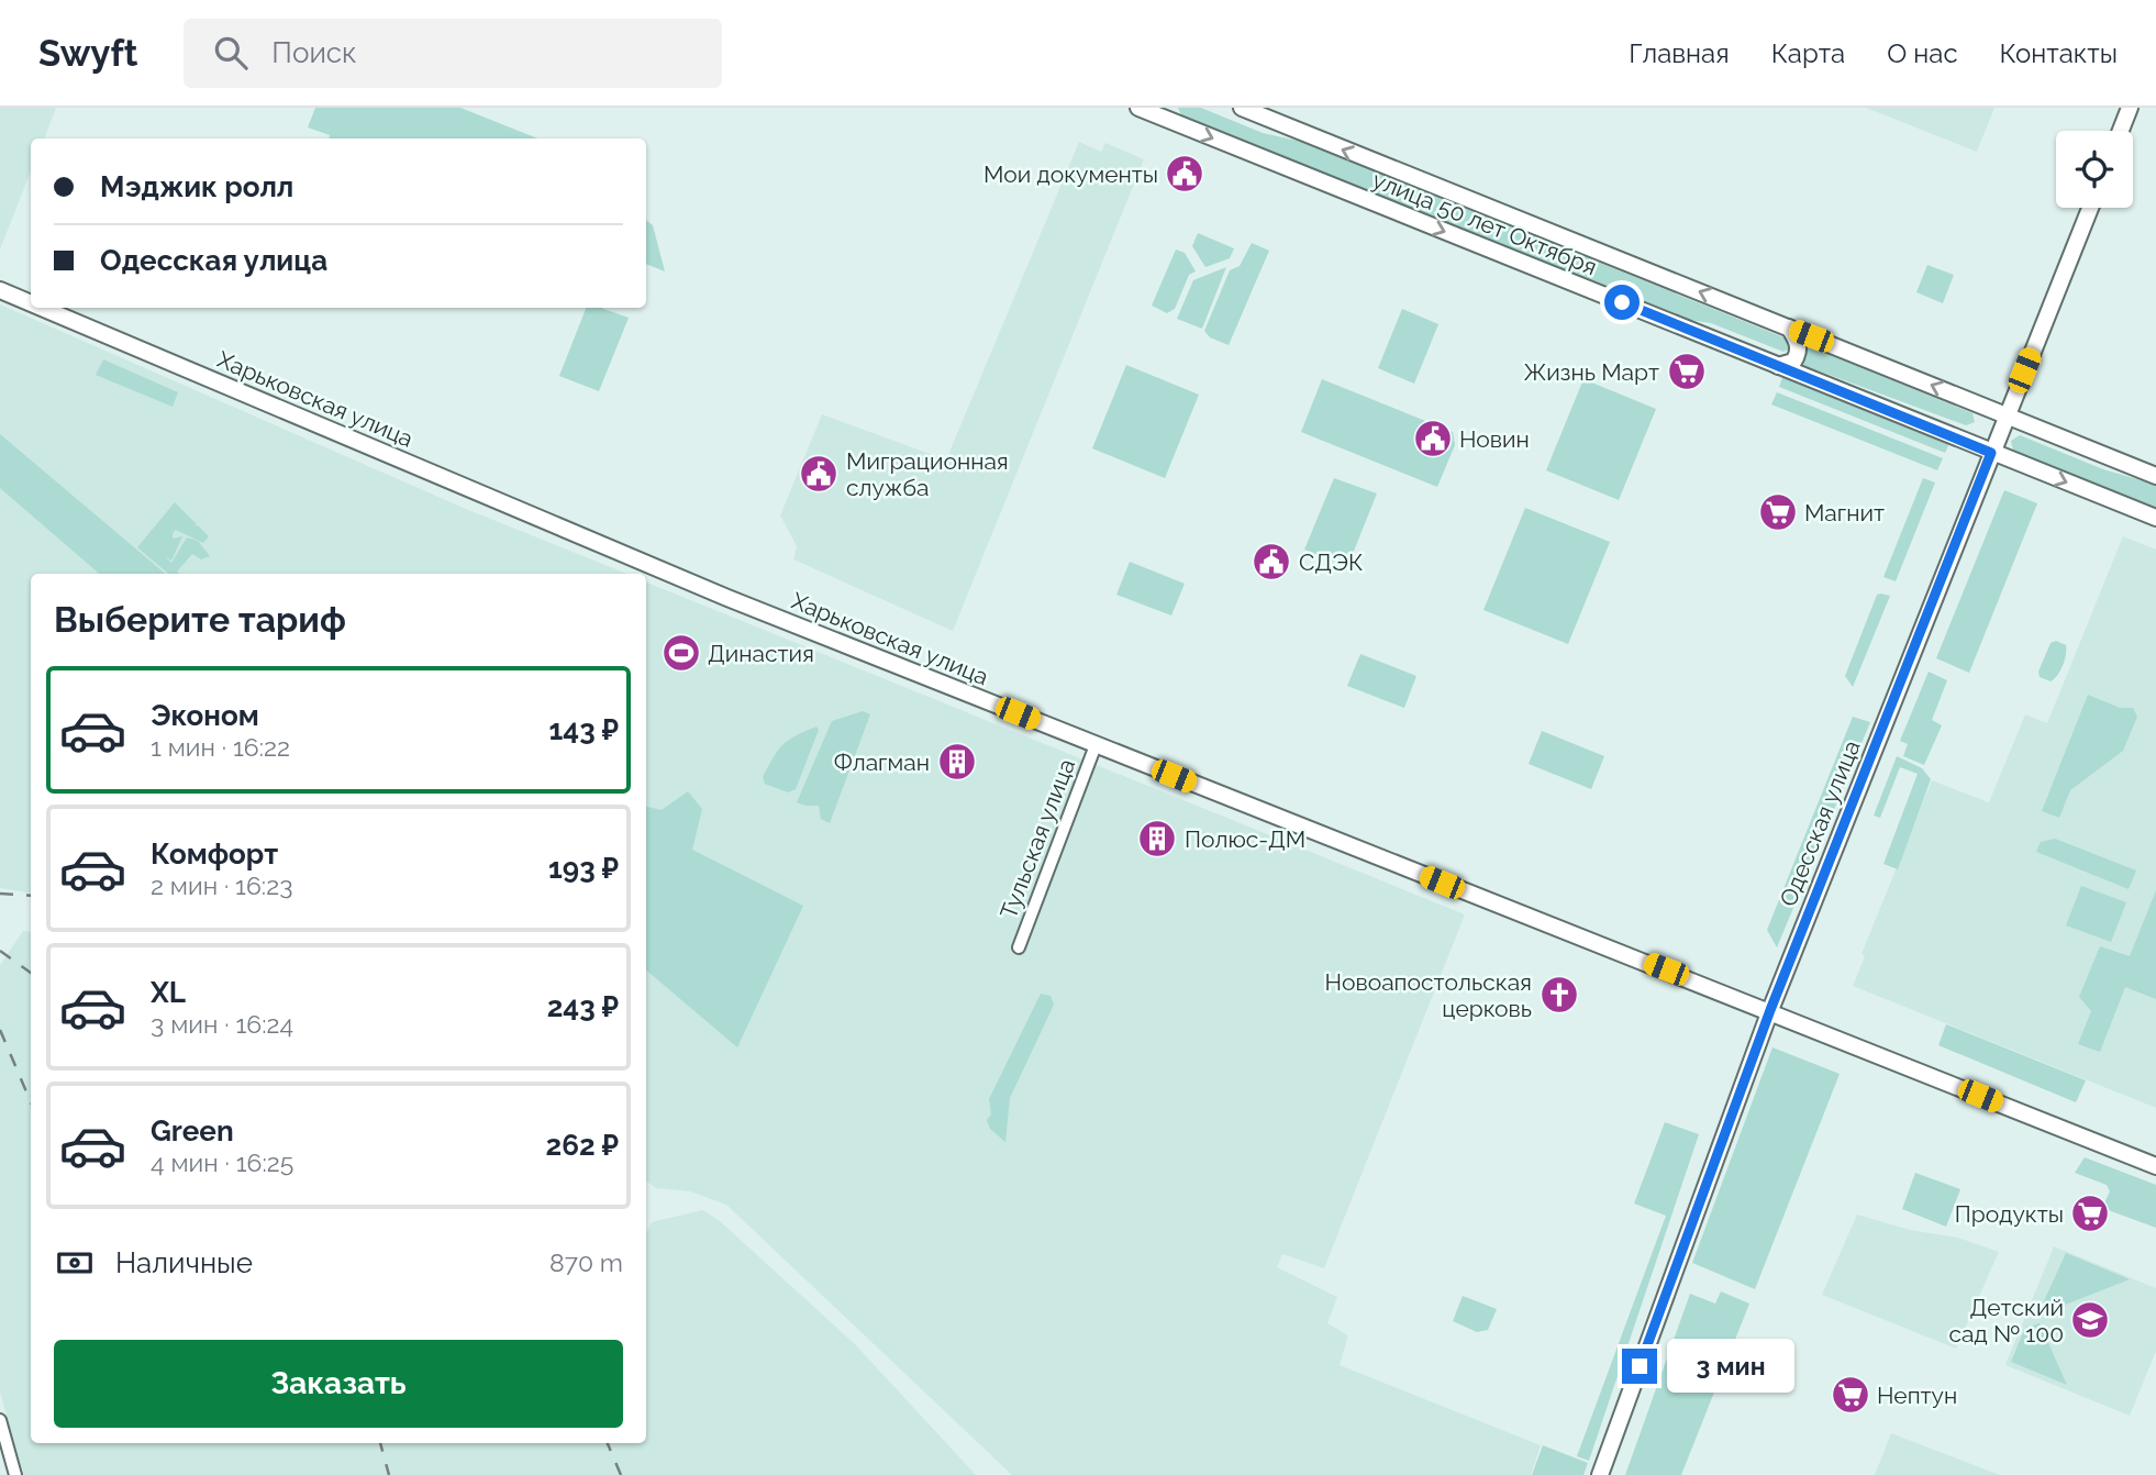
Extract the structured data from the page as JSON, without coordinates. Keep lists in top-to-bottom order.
{
  "streets": {
    "street": [
      "улица 50 лет Октября",
      "Харьковская улица",
      "Одесская улица",
      "Тульская улица"
    ]
  },
  "crossings": [
    ["улица 50 лет Октября", "Одесская улица"],
    ["Харьковская улица", "Одесская улица"],
    ["Харьковская улица", "Тульская улица"]
  ],
  "places": {
    "public building": [
      "Мои документы",
      "Новин",
      "Миграционная служба",
      "СДЭК"
    ],
    "supermarket": [
      "Жизнь Март",
      "Магнит",
      "Продукты",
      "Нептун"
    ],
    "sports": ["Династия"],
    "building": ["Флагман", "Полюс-ДМ"],
    "church": ["Новоапостольская церковь"],
    "school or university": ["Детский сад № 100"]
  },
  "page": {
    "header": "Swyft",
    "search": "Поиск",
    "nav": [
      "Главная",
      "Карта",
      "О нас",
      "Контакты"
    ],
    "banner": ["Мэджик ролл", "Одесская улица"],
    "heading": "Выберите тариф",
    "list": [
      {
        "name": "Эконом",
        "note": "1 мин · 16:22",
        "value": "143 ₽"
      },
      {
        "name": "Комфорт",
        "note": "2 мин · 16:23",
        "value": "193 ₽"
      },
      {
        "name": "XL",
        "note": "3 мин · 16:24",
        "value": "243 ₽"
      },
      {
        "name": "Green",
        "note": "4 мин · 16:25",
        "value": "262 ₽"
      }
    ],
    "pay": ["Наличные", "870 m"],
    "buttons": "Заказать",
    "bubble": "3 мин"
  }
}
